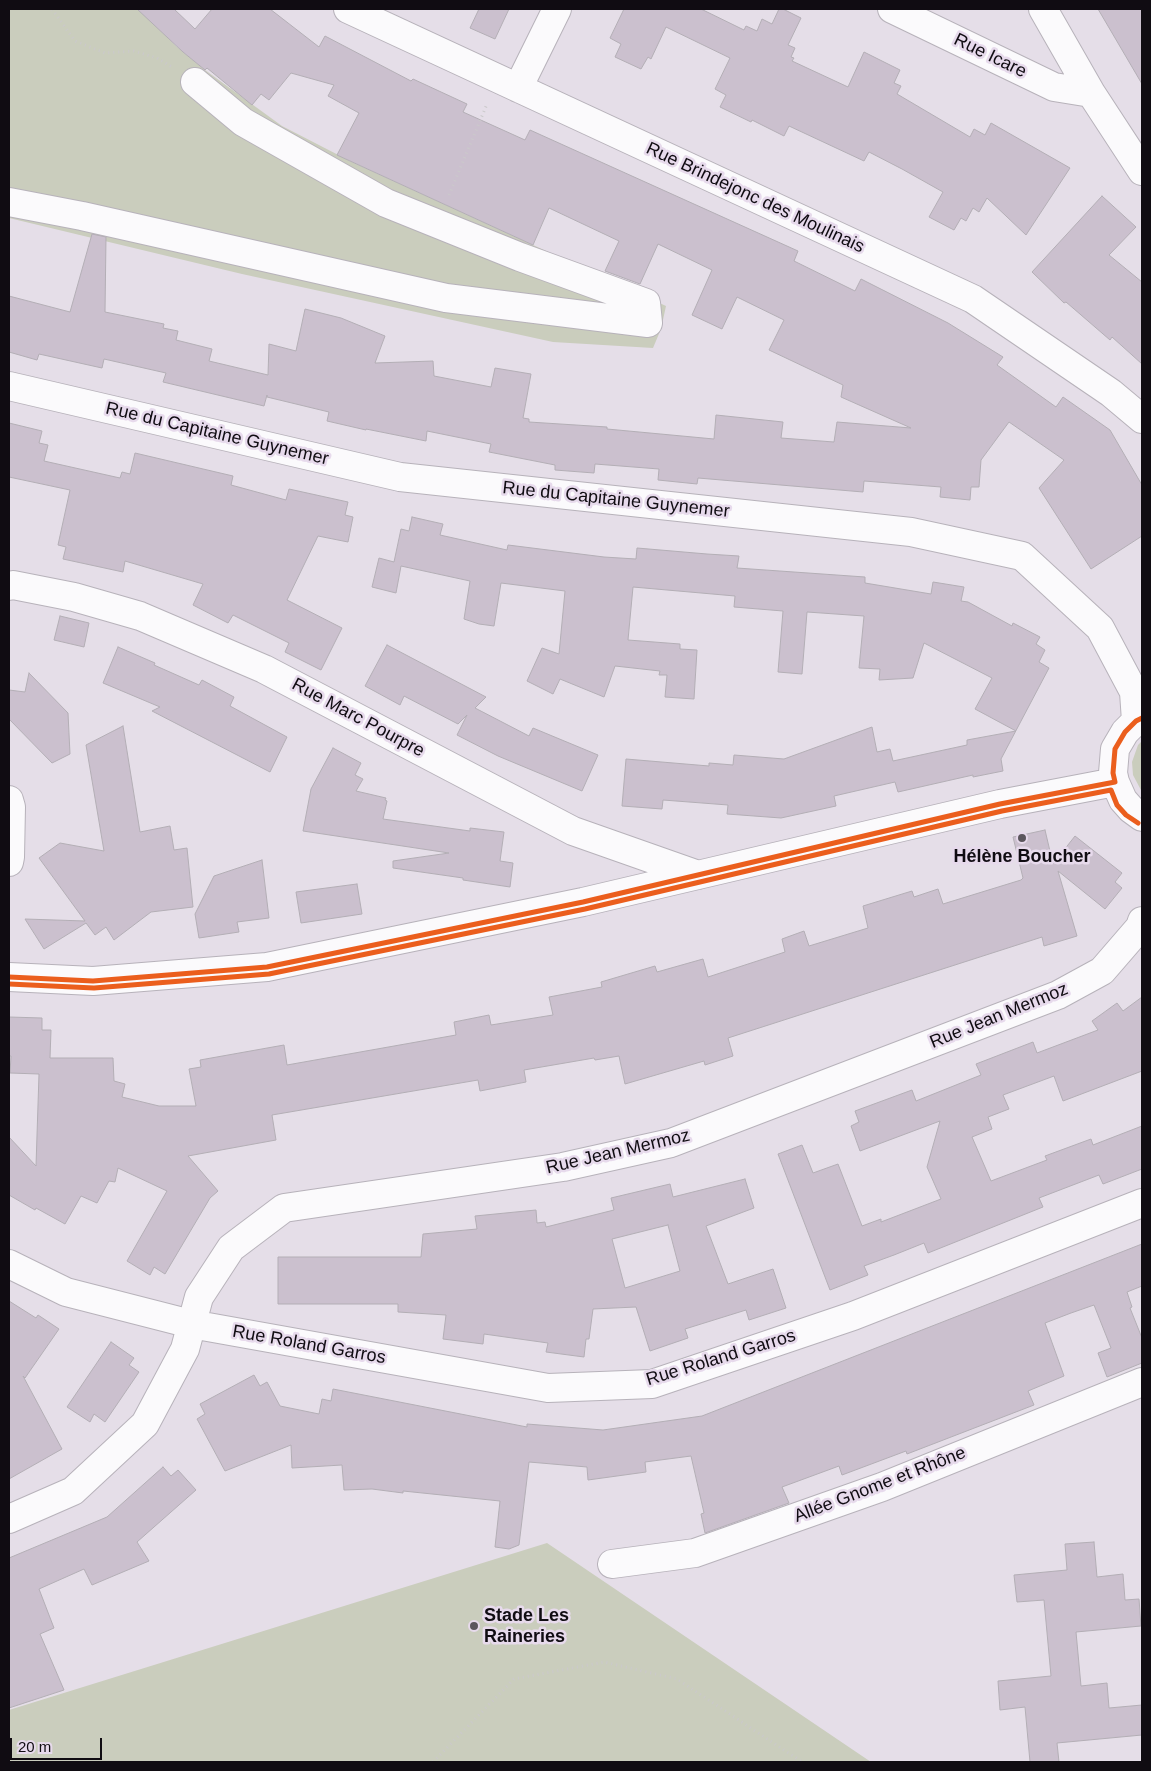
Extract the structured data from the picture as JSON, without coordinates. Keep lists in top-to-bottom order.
{
  "streets": {
    "street": [
      "Rue Icare",
      "Rue Brindejonc des Moulinais",
      "Rue du Capitaine Guynemer",
      "Rue Marc Pourpre",
      "Rue Jean Mermoz",
      "Rue Roland Garros",
      "Allée Gnome et Rhône"
    ]
  },
  "crossings": [
    ["Rue Jean Mermoz", "Rue Roland Garros"]
  ],
  "places": ["Hélène Boucher", "Stade Les Raineries"],
  "scale_bar": "20 m"
}
